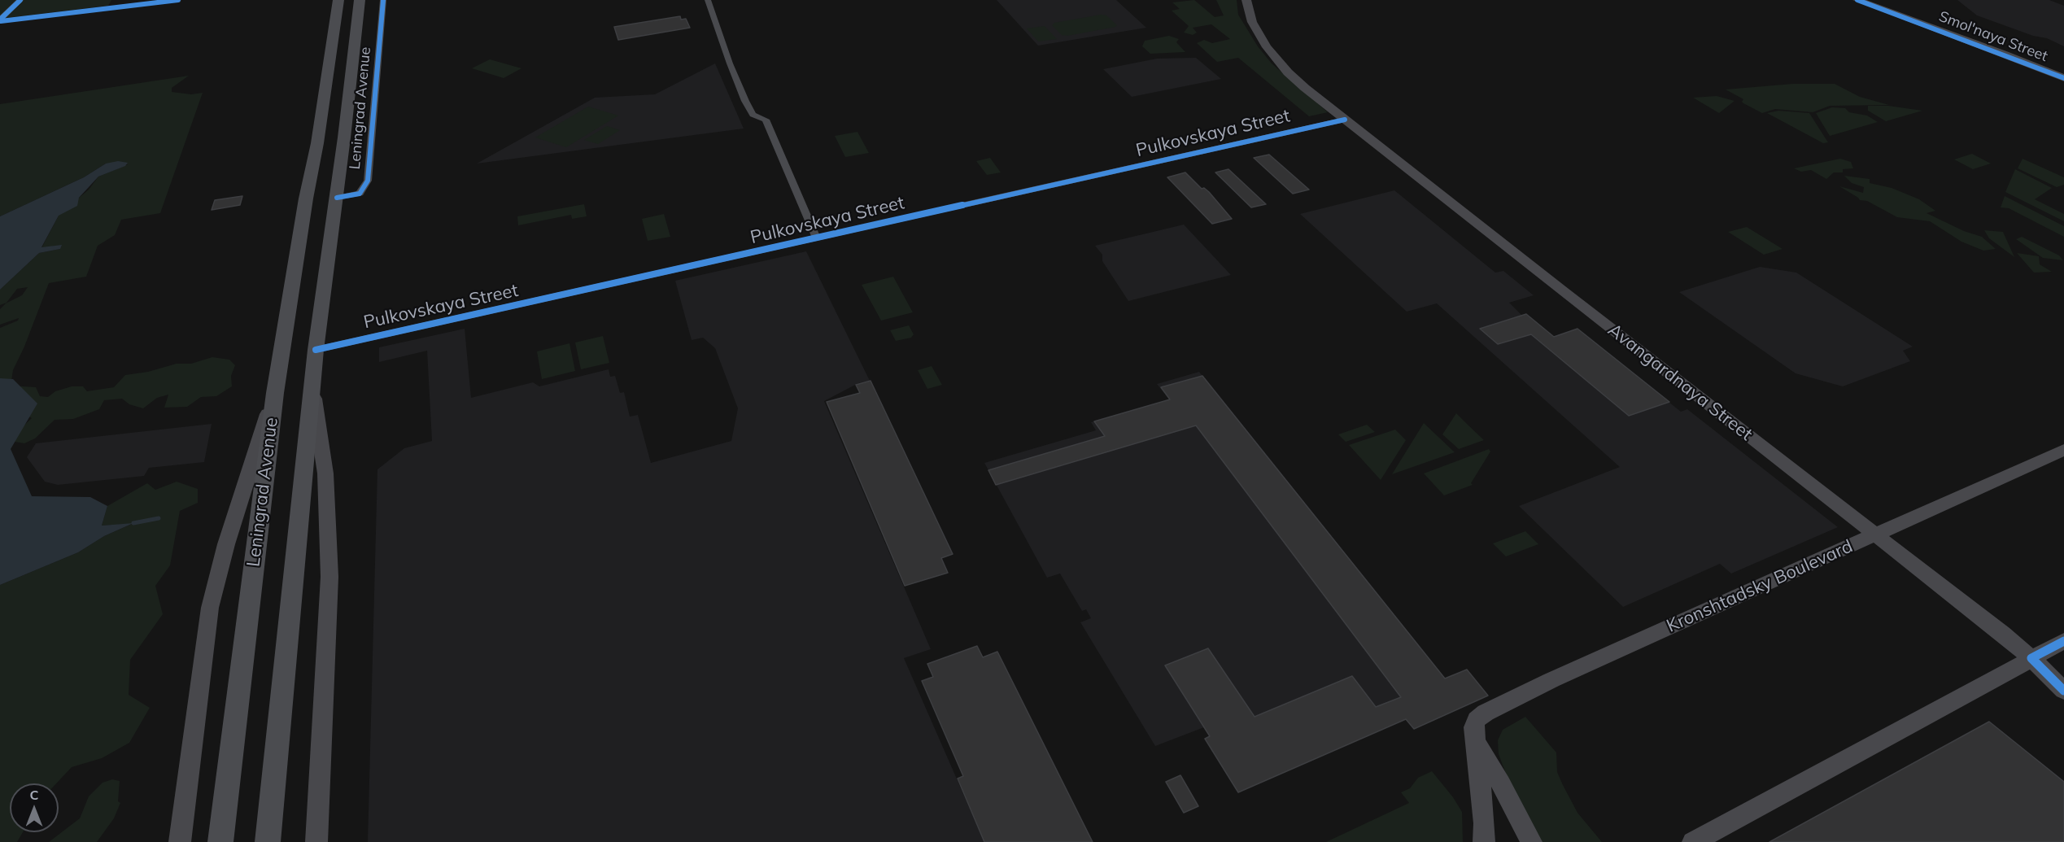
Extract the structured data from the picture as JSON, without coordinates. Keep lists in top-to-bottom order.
{
  "streets": {
    "main road": [
      "Smol'naya Street",
      "Leningrad Avenue",
      "Avangardnaya Street",
      "Kronshtadsky Boulevard"
    ],
    "street": ["Pulkovskaya Street"]
  },
  "crossings": [
    ["Leningrad Avenue", "Pulkovskaya Street"],
    ["Pulkovskaya Street", "Avangardnaya Street"],
    ["Avangardnaya Street", "Kronshtadsky Boulevard"]
  ],
  "north": "top"
}
